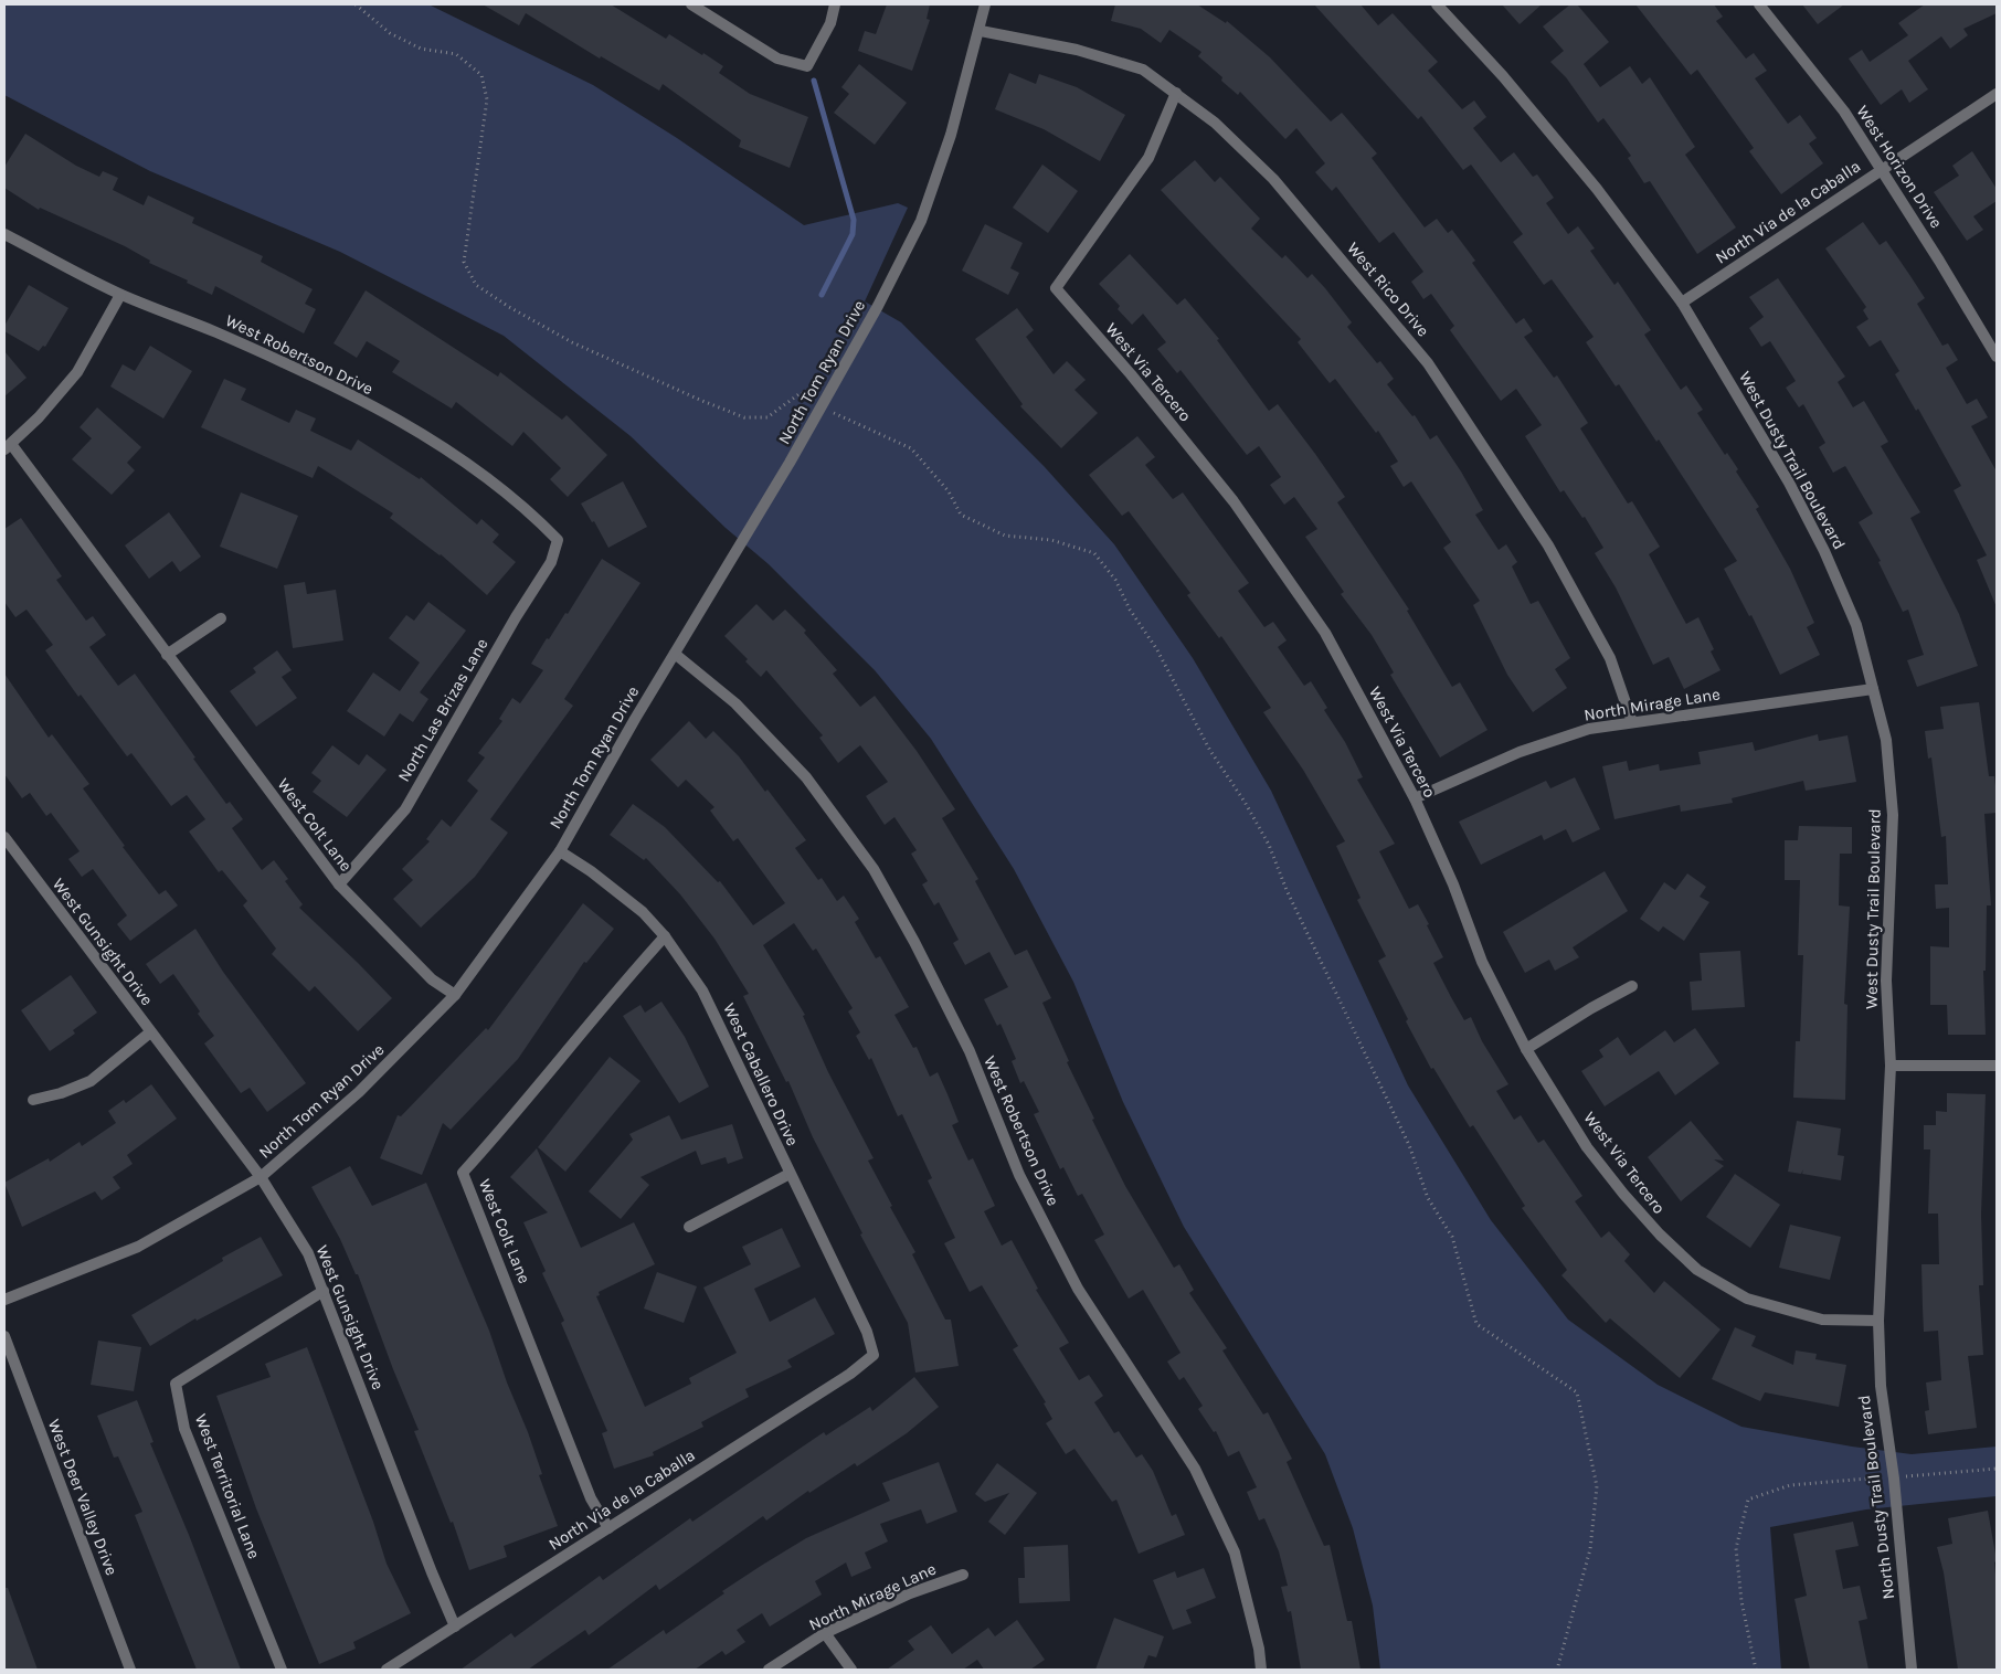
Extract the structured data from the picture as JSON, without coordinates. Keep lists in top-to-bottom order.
{
  "streets": {
    "street": [
      "West Horizon Drive",
      "North Via de la Caballa",
      "West Rico Drive",
      "West Robertson Drive",
      "North Tom Ryan Drive",
      "West Via Tercero",
      "West Dusty Trail Boulevard",
      "North Mirage Lane",
      "North Las Brizas Lane",
      "West Colt Lane",
      "West Gunsight Drive",
      "West Caballero Drive",
      "West Territorial Lane",
      "West Deer Valley Drive",
      "North Dusty Trail Boulevard"
    ]
  },
  "crossings": [
    ["West Horizon Drive", "North Via de la Caballa"],
    ["North Via de la Caballa", "West Dusty Trail Boulevard"],
    ["North Via de la Caballa", "West Colt Lane"],
    ["North Via de la Caballa", "West Gunsight Drive"],
    ["North Via de la Caballa", "West Caballero Drive"],
    ["West Rico Drive", "North Tom Ryan Drive"],
    ["West Rico Drive", "West Via Tercero"],
    ["West Rico Drive", "North Mirage Lane"],
    ["West Robertson Drive", "North Tom Ryan Drive"],
    ["West Robertson Drive", "North Las Brizas Lane"],
    ["North Tom Ryan Drive", "West Colt Lane"],
    ["North Tom Ryan Drive", "West Gunsight Drive"],
    ["North Tom Ryan Drive", "West Caballero Drive"],
    ["West Via Tercero", "West Dusty Trail Boulevard"],
    ["West Via Tercero", "North Mirage Lane"],
    ["West Via Tercero", "North Dusty Trail Boulevard"],
    ["West Dusty Trail Boulevard", "North Mirage Lane"],
    ["West Dusty Trail Boulevard", "North Dusty Trail Boulevard"],
    ["North Las Brizas Lane", "West Colt Lane"],
    ["West Colt Lane", "West Caballero Drive"],
    ["West Gunsight Drive", "West Territorial Lane"]
  ]
}
